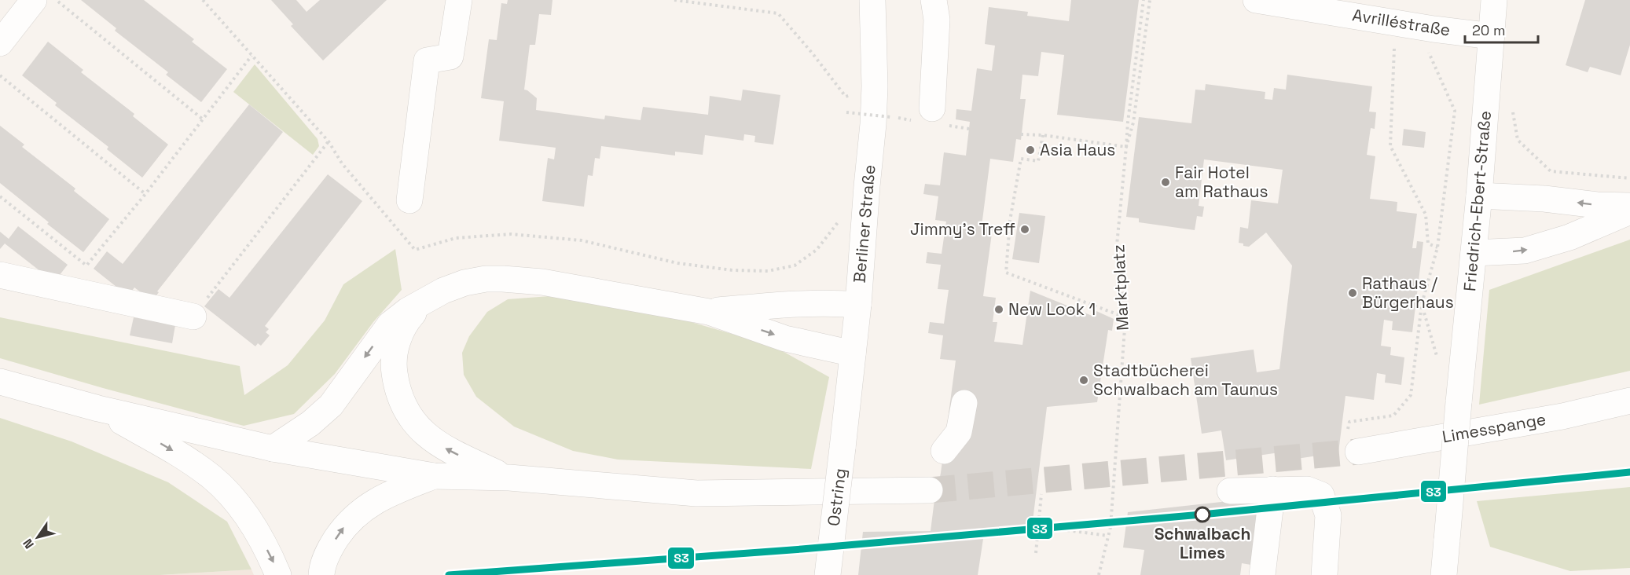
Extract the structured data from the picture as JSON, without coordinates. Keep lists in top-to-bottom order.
{
  "streets": {
    "main road": [
      "Avrilléstraße",
      "Friedrich-Ebert-Straße",
      "Berliner Straße",
      "Limesspange",
      "Ostring"
    ],
    "path": ["Marktplatz"]
  },
  "crossings": [
    ["Avrilléstraße", "Friedrich-Ebert-Straße"],
    ["Berliner Straße", "Ostring"]
  ],
  "places": [
    "Asia Haus",
    "Fair Hotel am Rathaus",
    "Jimmy's Treff",
    "Rathaus / Bürgerhaus",
    "New Look 1",
    "Stadtbücherei Schwalbach am Taunus",
    "Schwalbach Limes"
  ],
  "lines": ["transit line S3"],
  "scale_bar": "20 m",
  "north": "bottom left"
}
